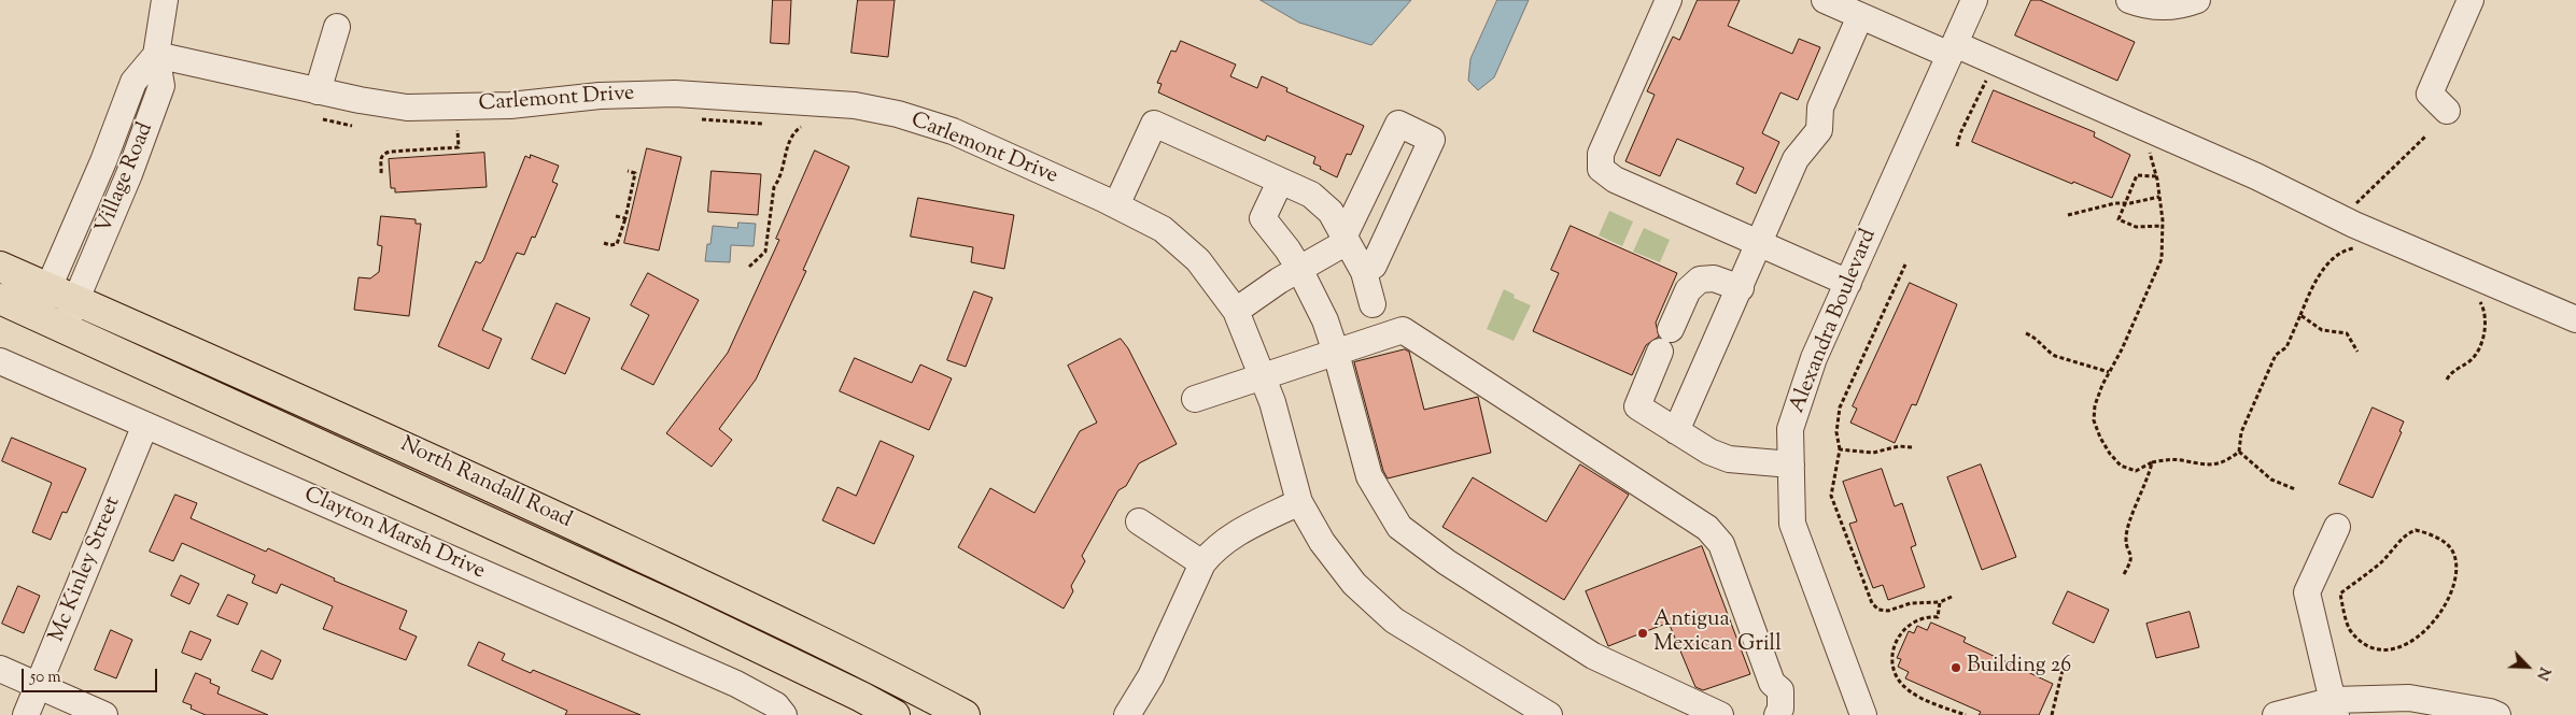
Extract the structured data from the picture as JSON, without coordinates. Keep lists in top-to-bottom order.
{
  "streets": {
    "main road": ["North Randall Road"],
    "street": [
      "Carlemont Drive",
      "Village Road",
      "Alexandra Boulevard",
      "Clayton Marsh Drive",
      "Mc Kinley Street"
    ]
  },
  "crossings": [
    ["Carlemont Drive", "Village Road"],
    ["Village Road", "North Randall Road"],
    ["Clayton Marsh Drive", "Mc Kinley Street"]
  ],
  "places": ["Antigua Mexican Grill", "Building 26"],
  "scale_bar": "50 m",
  "north": "bottom right"
}
